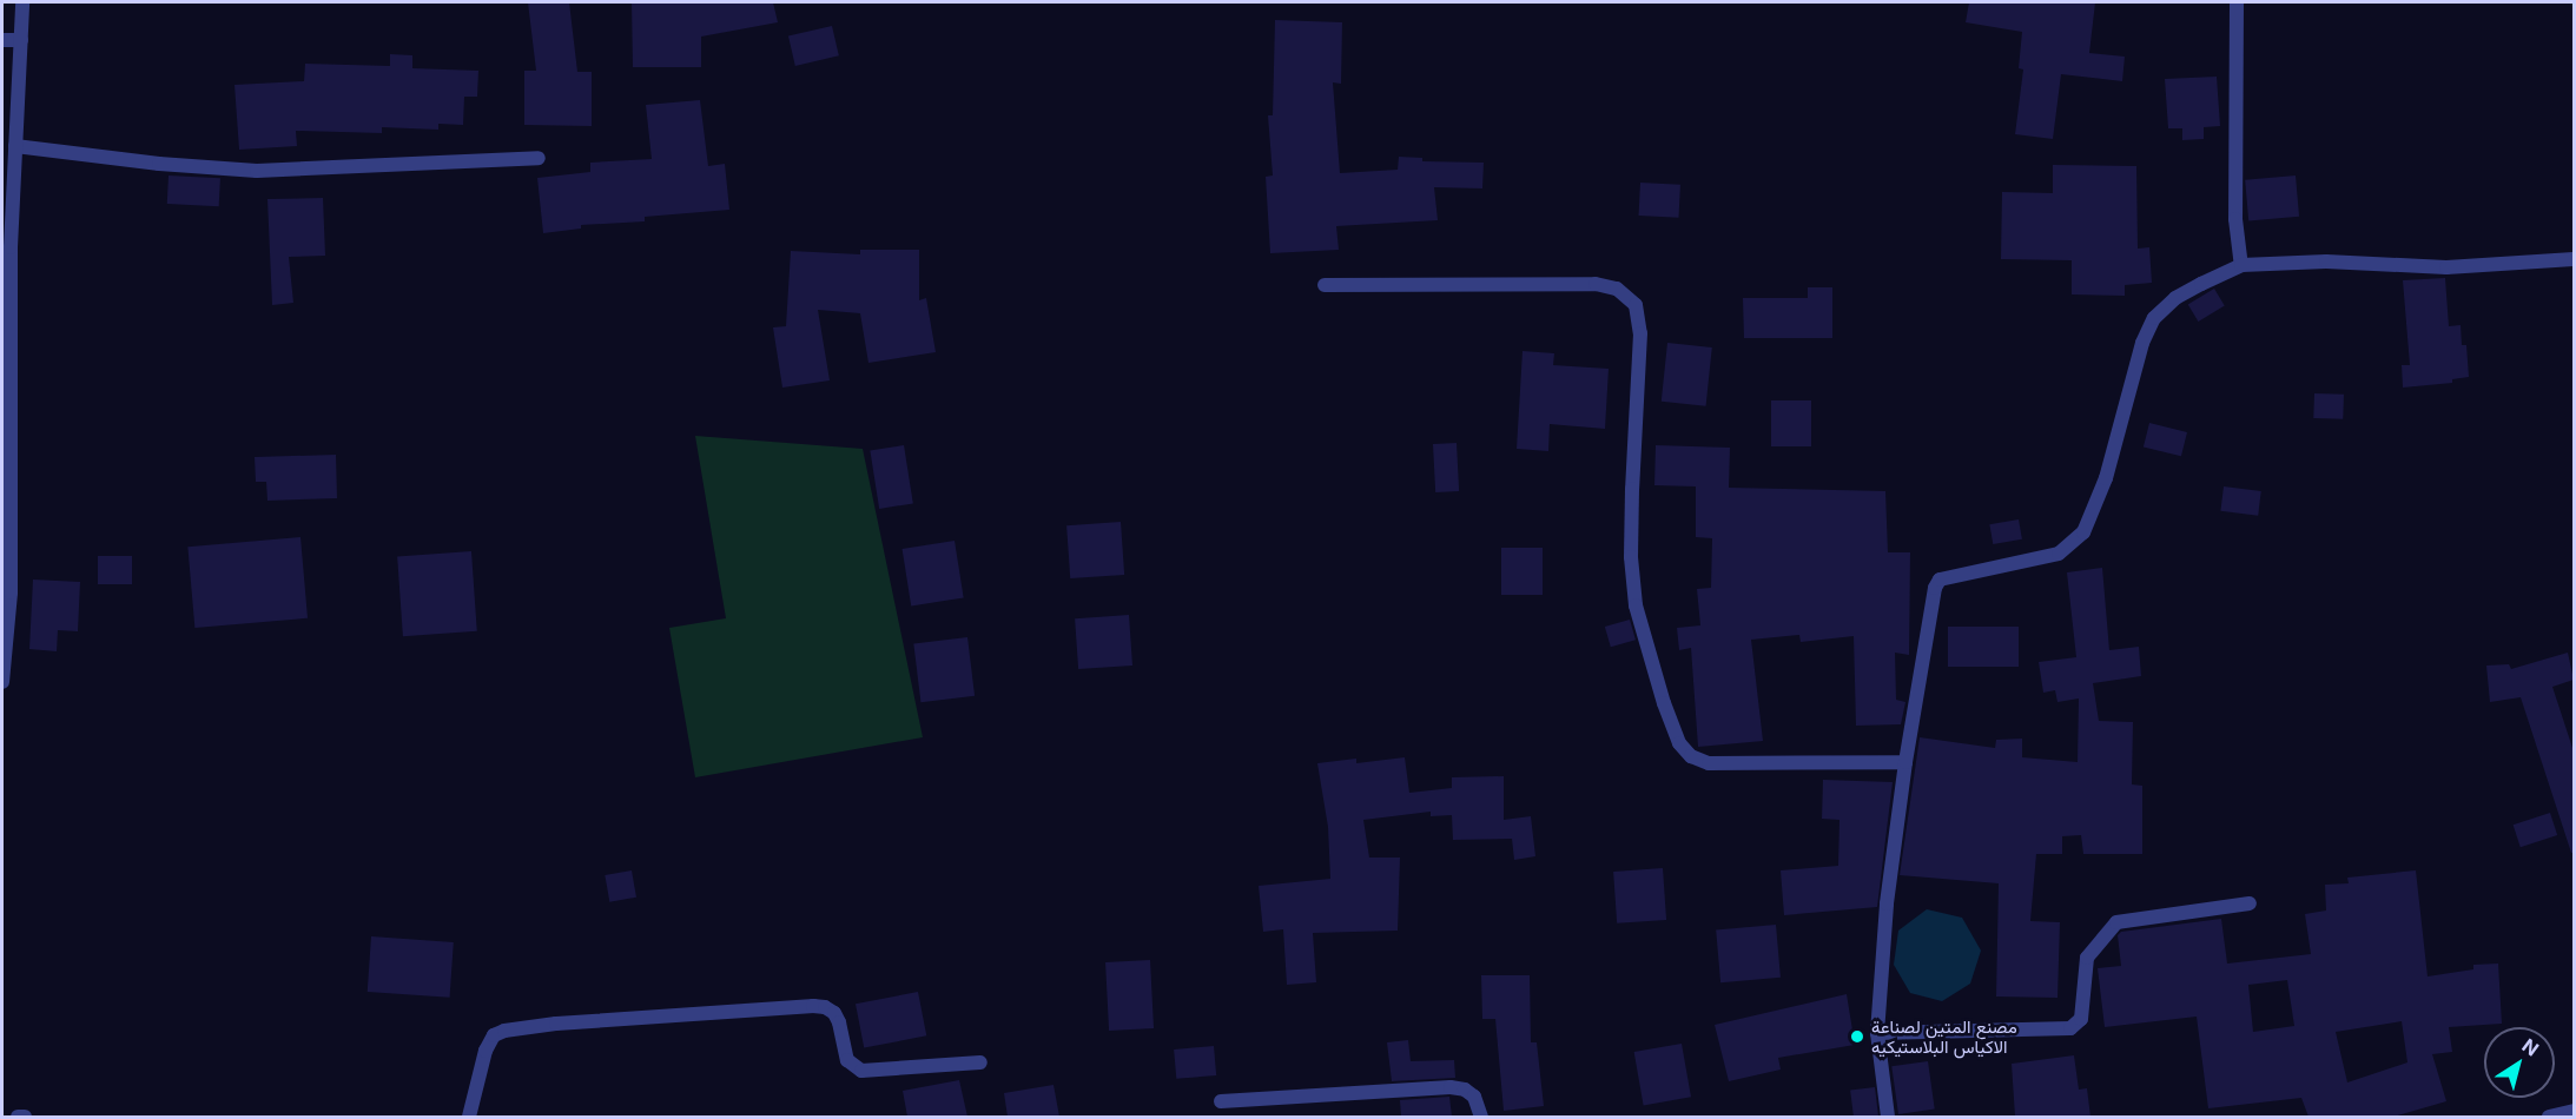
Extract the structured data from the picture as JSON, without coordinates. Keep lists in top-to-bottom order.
{
  "places": ["مصنع المتين لصناعة الاكياس البلاستيكيه"],
  "north": "top right"
}
